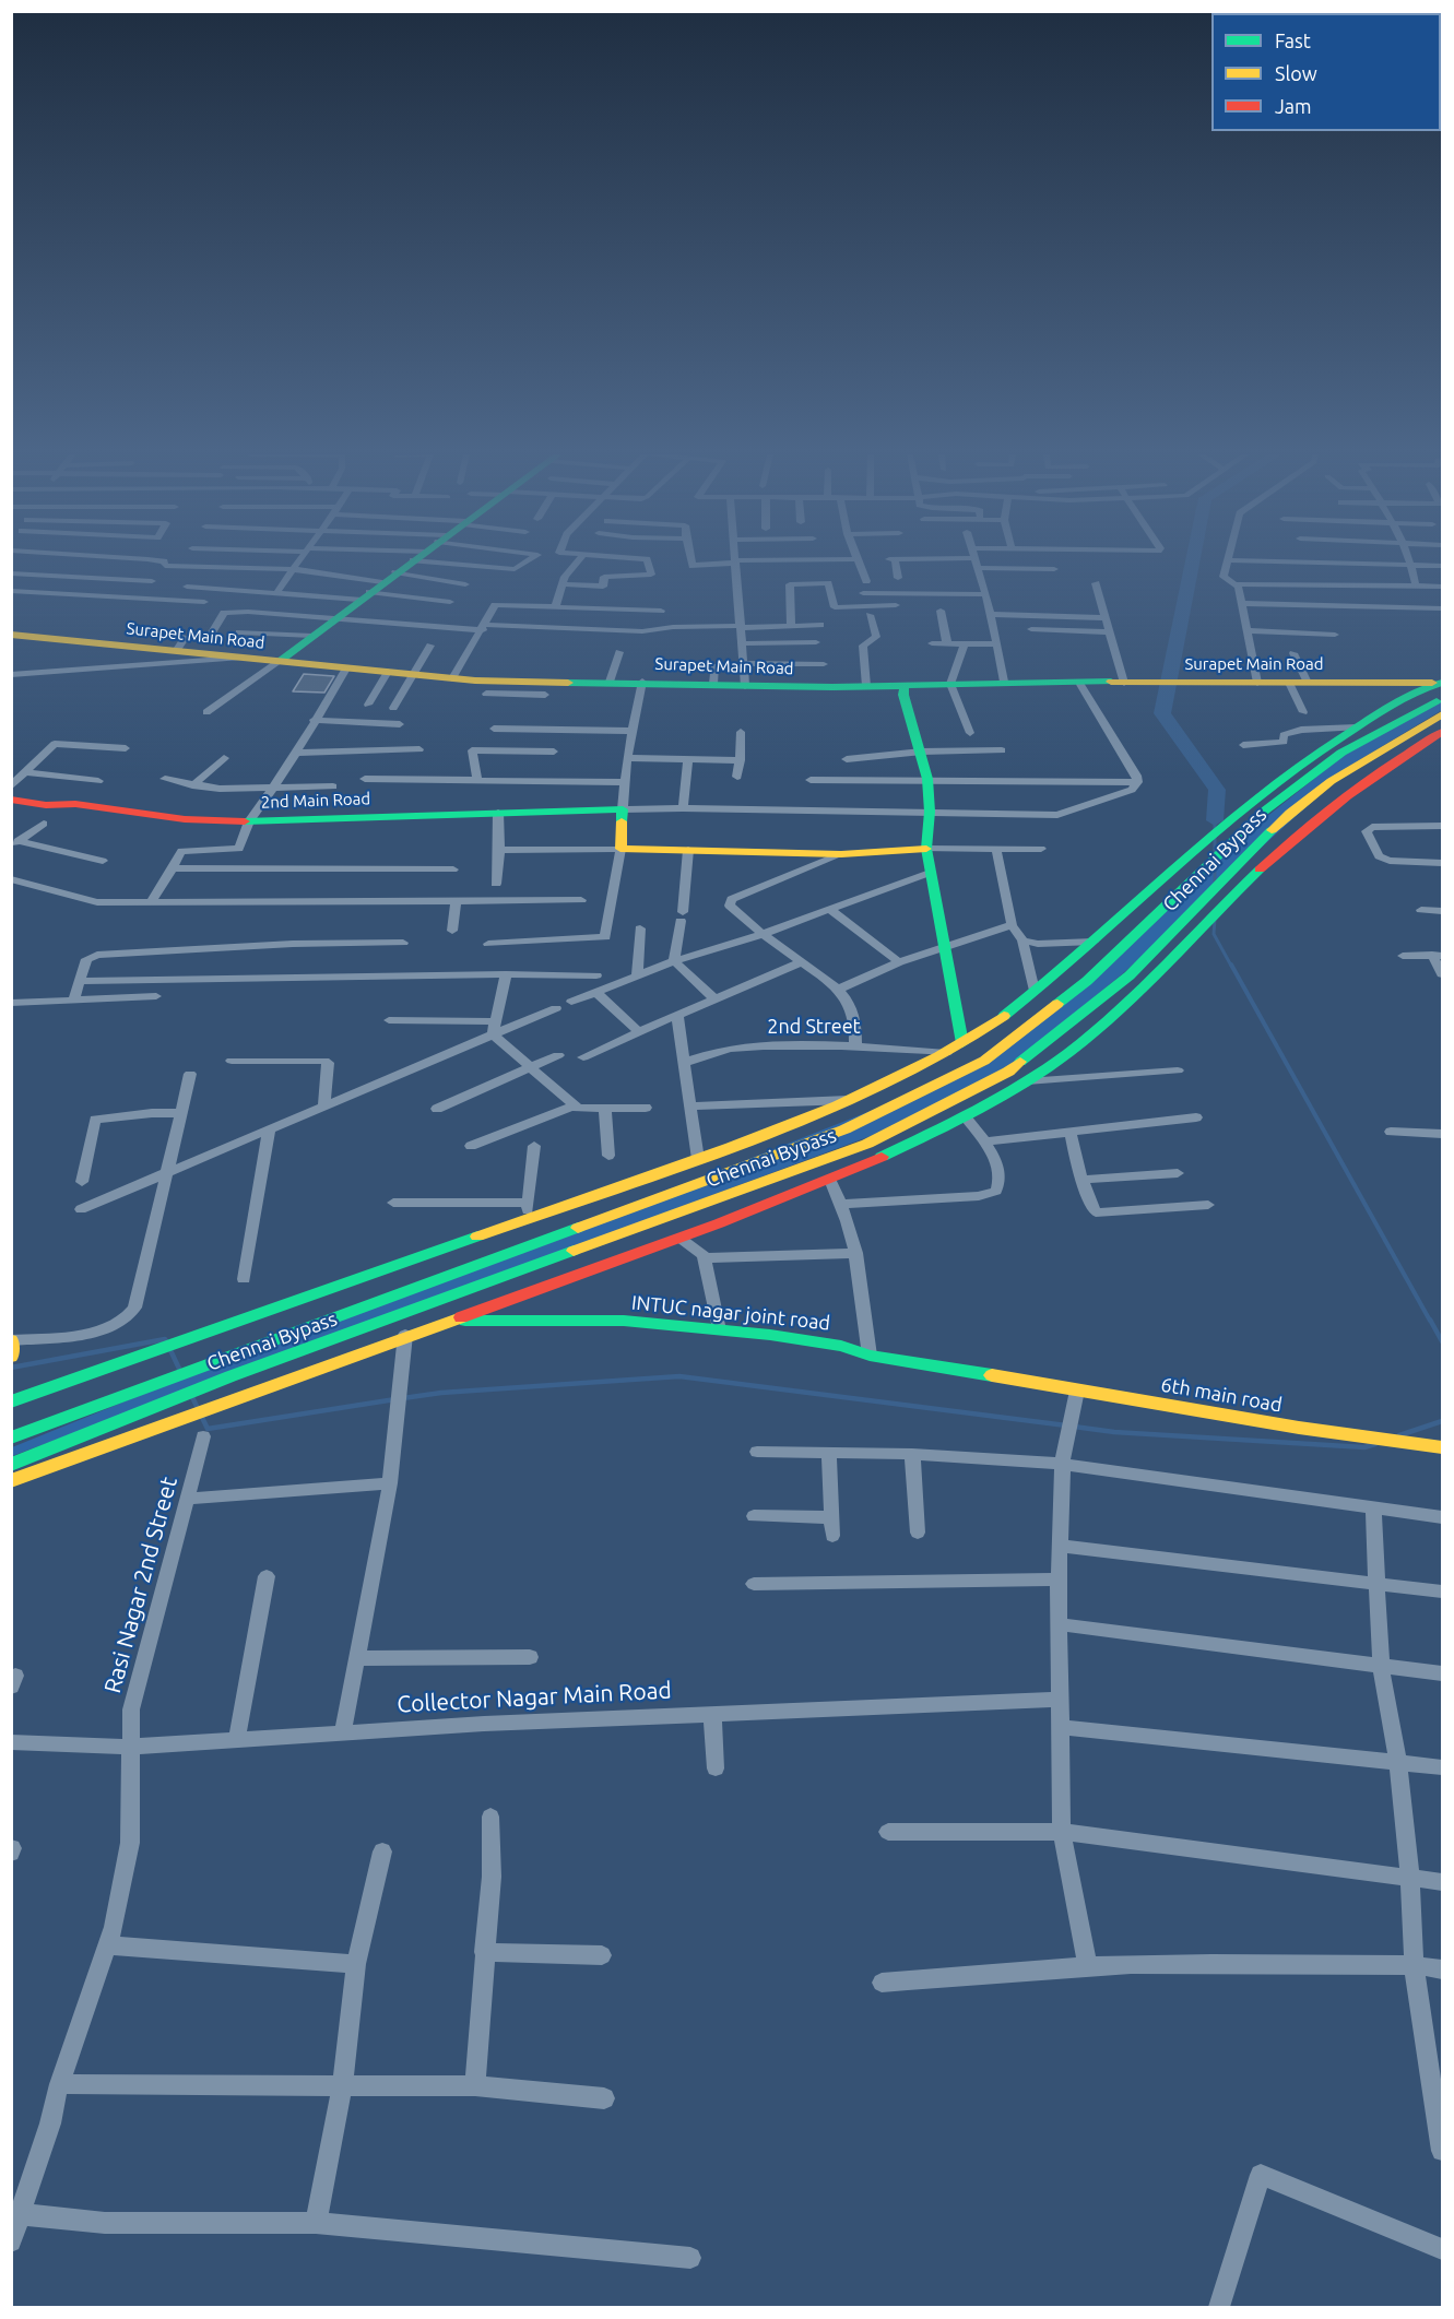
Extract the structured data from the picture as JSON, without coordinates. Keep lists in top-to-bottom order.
{
  "streets": {
    "main road": [
      "Surapet Main Road",
      "2nd Main Road",
      "Chennai Bypass",
      "INTUC nagar joint road",
      "6th main road"
    ],
    "street": ["2nd Street", "Rasi Nagar 2nd Street", "Collector Nagar Main Road"]
  },
  "crossings": [
    ["Surapet Main Road", "Chennai Bypass"],
    ["INTUC nagar joint road", "6th main road"],
    ["Rasi Nagar 2nd Street", "Collector Nagar Main Road"]
  ],
  "legend": ["Fast", "Slow", "Jam"]
}
